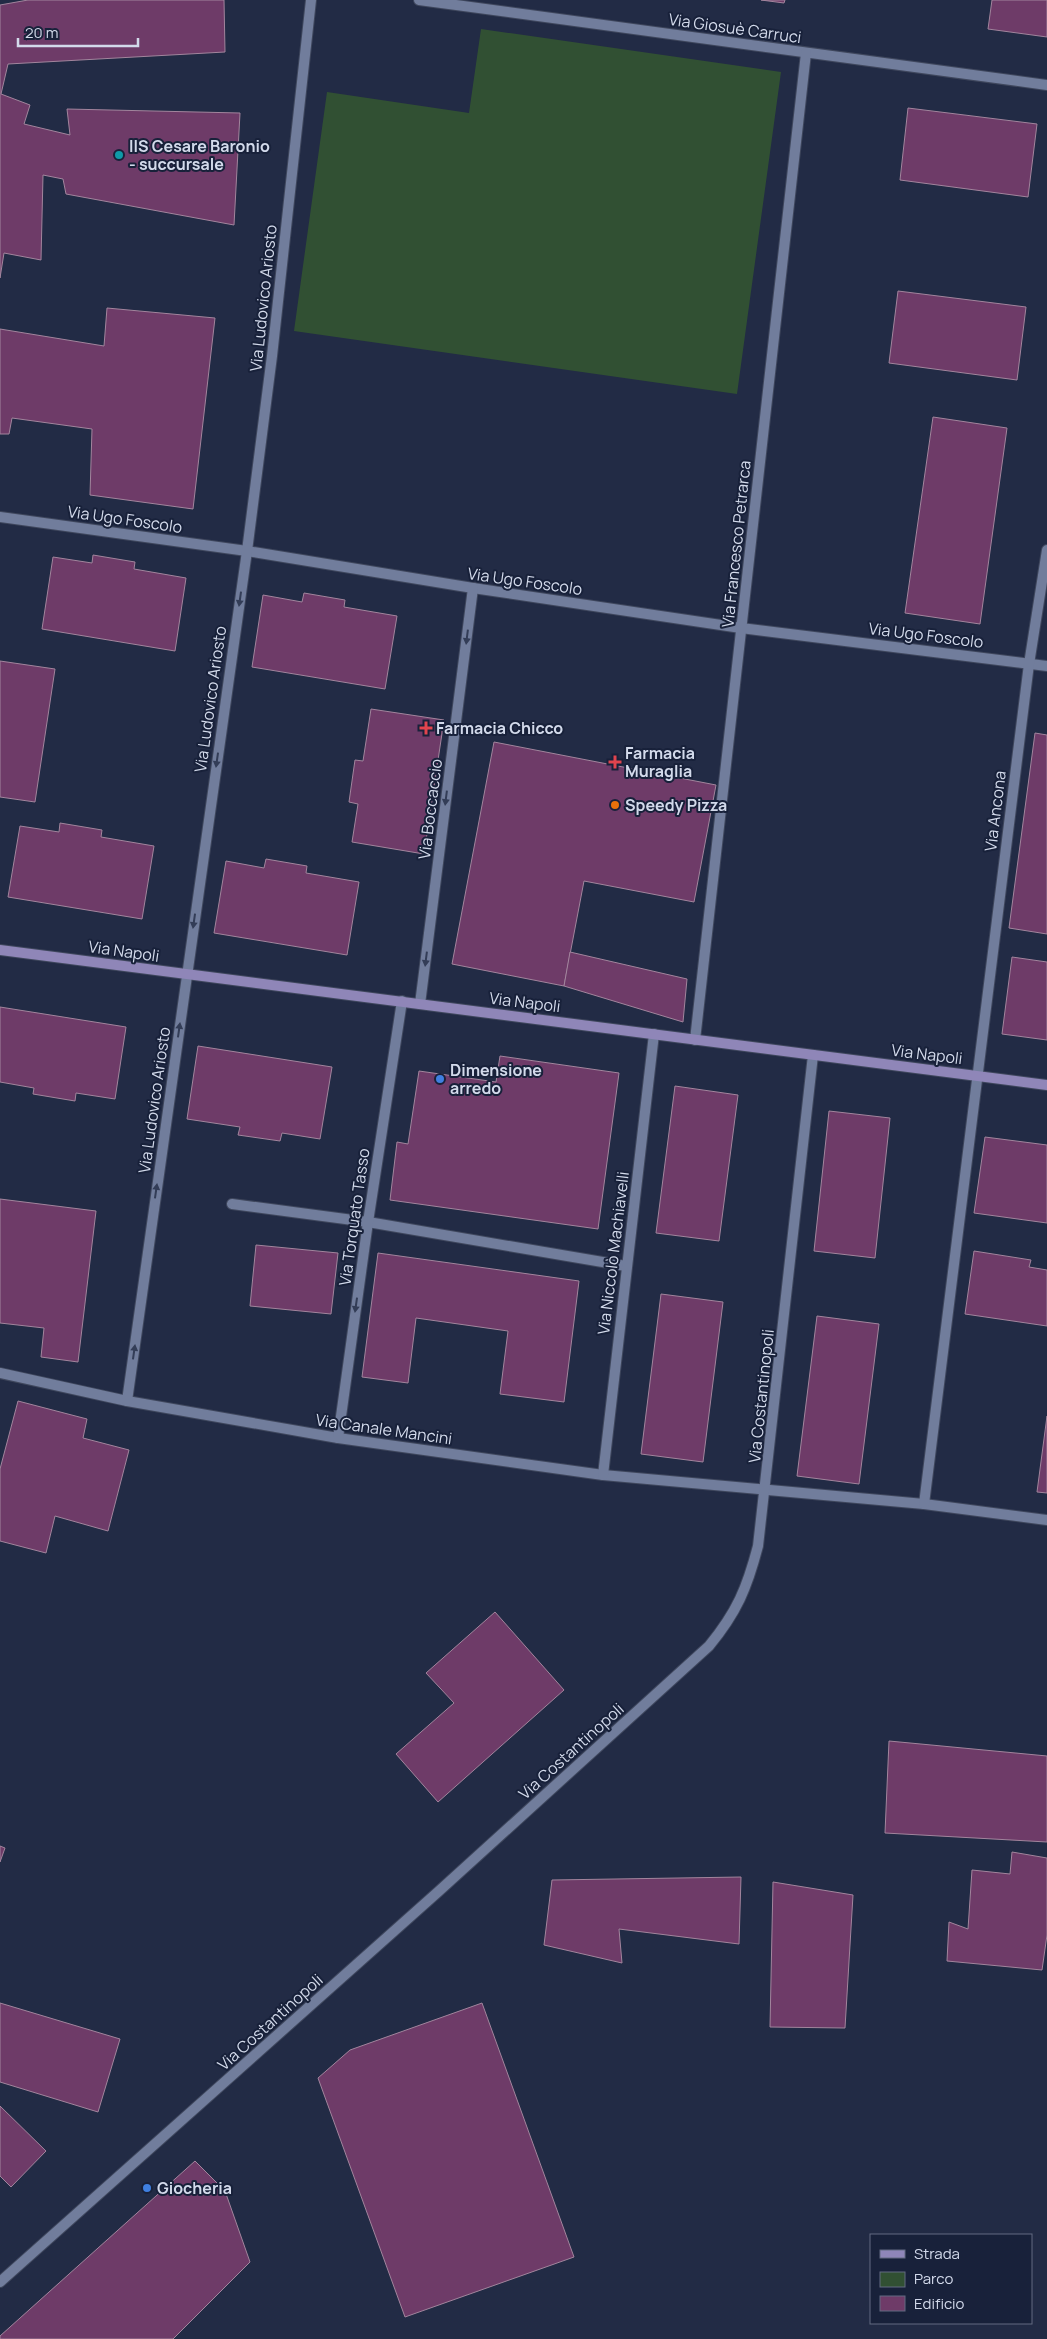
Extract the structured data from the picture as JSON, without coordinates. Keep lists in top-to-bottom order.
{
  "streets": {
    "main road": ["Via Napoli"],
    "street": [
      "Via Giosuè Carruci",
      "Via Ludovico Ariosto",
      "Via Ugo Foscolo",
      "Via Francesco Petrarca",
      "Via Boccaccio",
      "Via Ancona",
      "Via Torquato Tasso",
      "Via Niccolò Machiavelli",
      "Via Costantinopoli",
      "Via Canale Mancini"
    ]
  },
  "crossings": [
    ["Via Giosuè Carruci", "Via Francesco Petrarca"],
    ["Via Ludovico Ariosto", "Via Ugo Foscolo"],
    ["Via Ludovico Ariosto", "Via Napoli"],
    ["Via Ludovico Ariosto", "Via Canale Mancini"],
    ["Via Ugo Foscolo", "Via Francesco Petrarca"],
    ["Via Ugo Foscolo", "Via Boccaccio"],
    ["Via Ugo Foscolo", "Via Ancona"],
    ["Via Francesco Petrarca", "Via Napoli"],
    ["Via Boccaccio", "Via Napoli"],
    ["Via Ancona", "Via Napoli"],
    ["Via Ancona", "Via Canale Mancini"],
    ["Via Napoli", "Via Torquato Tasso"],
    ["Via Napoli", "Via Niccolò Machiavelli"],
    ["Via Napoli", "Via Costantinopoli"],
    ["Via Torquato Tasso", "Via Canale Mancini"],
    ["Via Niccolò Machiavelli", "Via Canale Mancini"],
    ["Via Costantinopoli", "Via Canale Mancini"]
  ],
  "one_way": ["Via Boccaccio", "Via Torquato Tasso"],
  "places": {
    "other": [
      "IIS Cesare Baronio - succursale",
      "Speedy Pizza",
      "Dimensione arredo",
      "Giocheria"
    ],
    "health": ["Farmacia Chicco", "Farmacia Muraglia"]
  },
  "legend": ["Strada", "Parco", "Edificio"],
  "scale_bar": "20 m"
}
